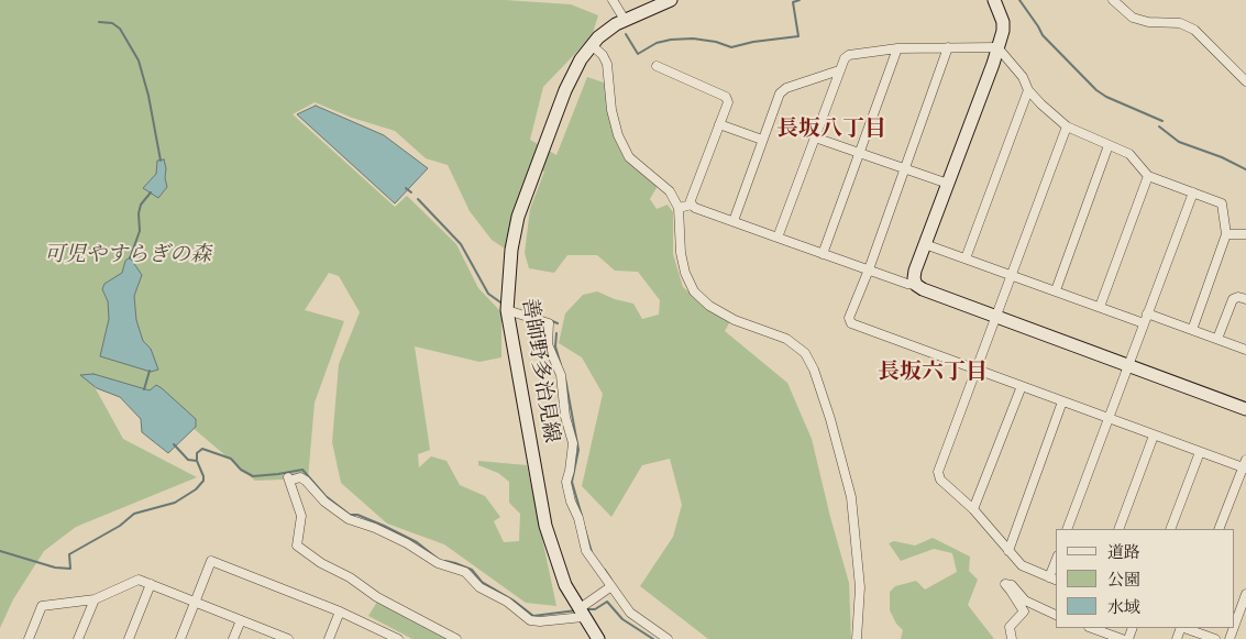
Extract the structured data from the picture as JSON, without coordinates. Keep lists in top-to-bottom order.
{
  "streets": {
    "main road": ["善師野多治見線"]
  },
  "districts": ["長坂八丁目", "長坂六丁目"],
  "parks": ["可児やすらぎの森"],
  "legend": ["道路", "公園", "水域"]
}
